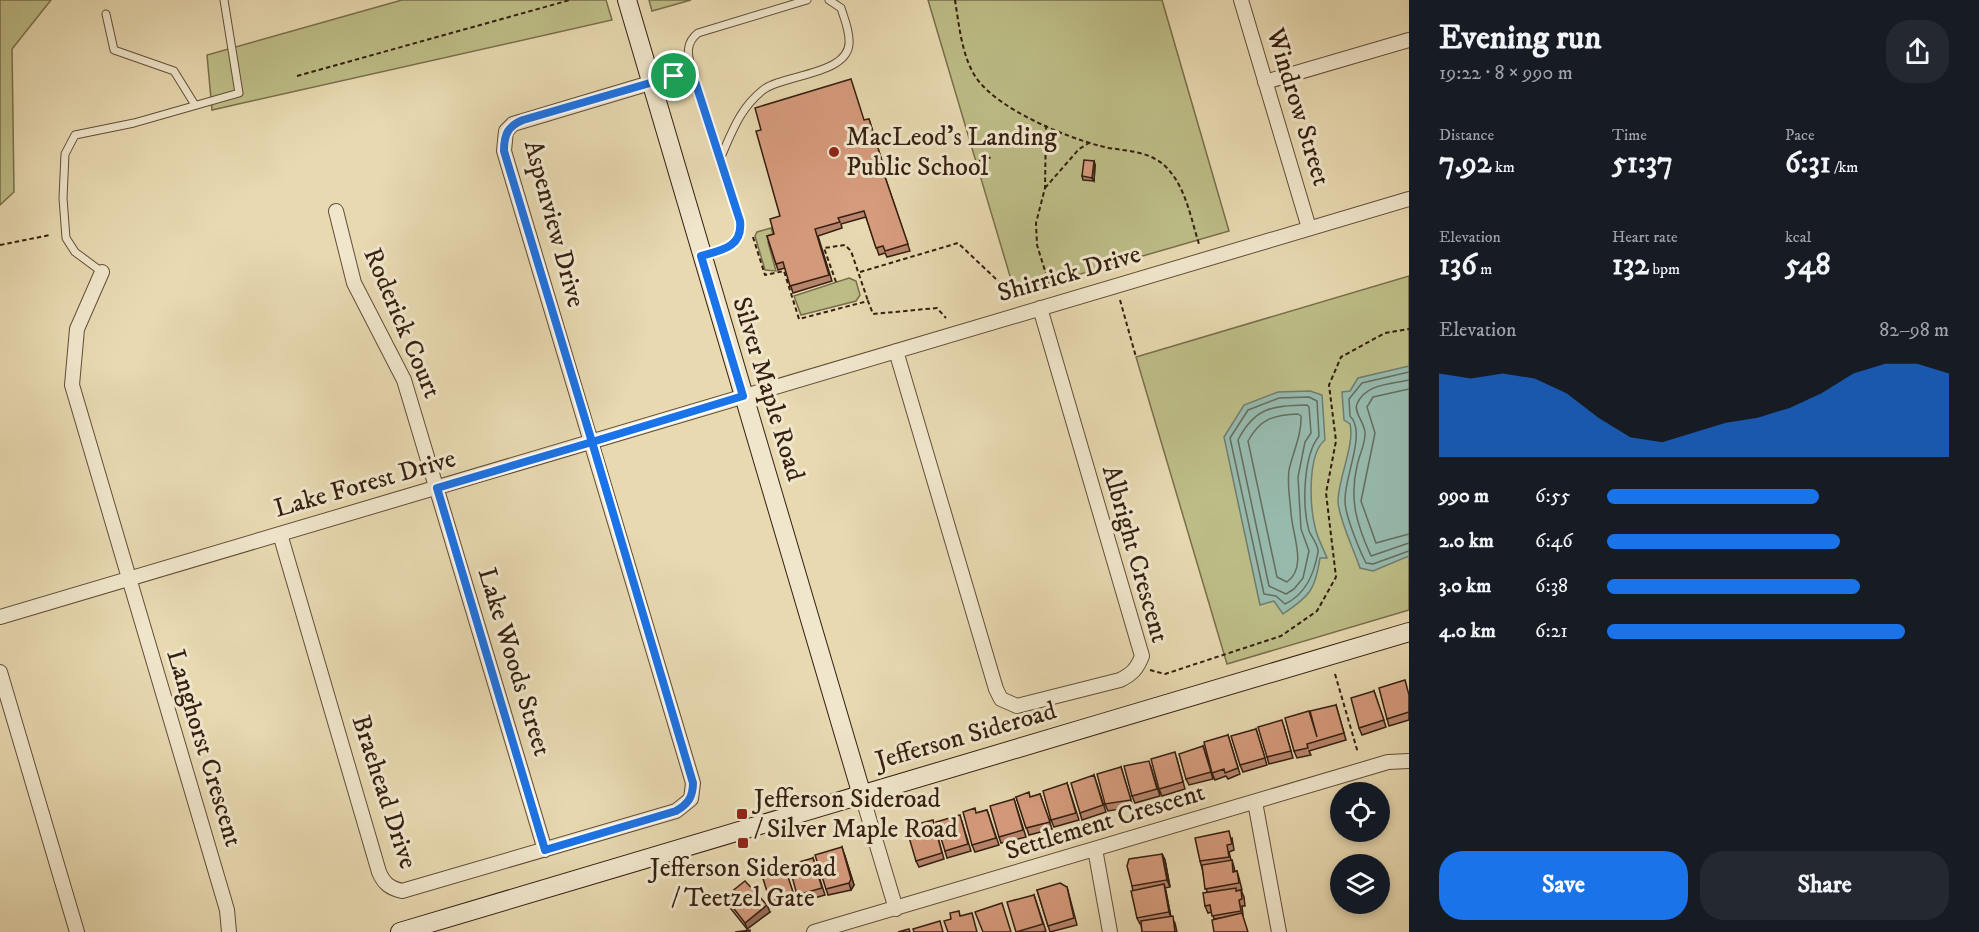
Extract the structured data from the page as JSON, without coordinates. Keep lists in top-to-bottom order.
{
  "streets": {
    "street": [
      "Windrow Street",
      "Aspenview Drive",
      "Shirrick Drive",
      "Roderick Court",
      "Silver Maple Road",
      "Lake Forest Drive",
      "Albright Crescent",
      "Lake Woods Street",
      "Jefferson Sideroad",
      "Langhorst Crescent",
      "Braehead Drive",
      "Settlement Crescent"
    ]
  },
  "crossings": [
    ["Windrow Street", "Shirrick Drive"],
    ["Aspenview Drive", "Silver Maple Road"],
    ["Aspenview Drive", "Lake Forest Drive"],
    ["Aspenview Drive", "Braehead Drive"],
    ["Shirrick Drive", "Silver Maple Road"],
    ["Shirrick Drive", "Lake Forest Drive"],
    ["Shirrick Drive", "Albright Crescent"],
    ["Roderick Court", "Lake Forest Drive"],
    ["Roderick Court", "Lake Woods Street"],
    ["Silver Maple Road", "Lake Forest Drive"],
    ["Silver Maple Road", "Jefferson Sideroad"],
    ["Lake Forest Drive", "Lake Woods Street"],
    ["Lake Forest Drive", "Langhorst Crescent"],
    ["Lake Forest Drive", "Braehead Drive"],
    ["Lake Woods Street", "Braehead Drive"]
  ],
  "places": {
    "other": ["MacLeod's Landing Public School"],
    "transit": ["Jefferson Sideroad / Silver Maple Road", "Jefferson Sideroad / Teetzel Gate"]
  },
  "page": {
    "heading": ["Evening run", "19:22 · 8 × 990 m"],
    "stats": [
      ["Distance", "7.92 km"],
      ["Time", "51:37"],
      ["Pace", "6:31 /km"],
      ["Elevation", "136 m"],
      ["Heart rate", "132 bpm"],
      ["kcal", "548"]
    ],
    "chart": ["Elevation", "82–98 m"],
    "list": [
      {
        "name": "990 m",
        "note": "6:55"
      },
      {
        "name": "2.0 km",
        "note": "6:46"
      },
      {
        "name": "3.0 km",
        "note": "6:38"
      },
      {
        "name": "4.0 km",
        "note": "6:21"
      }
    ],
    "buttons": ["Save", "Share"]
  }
}
